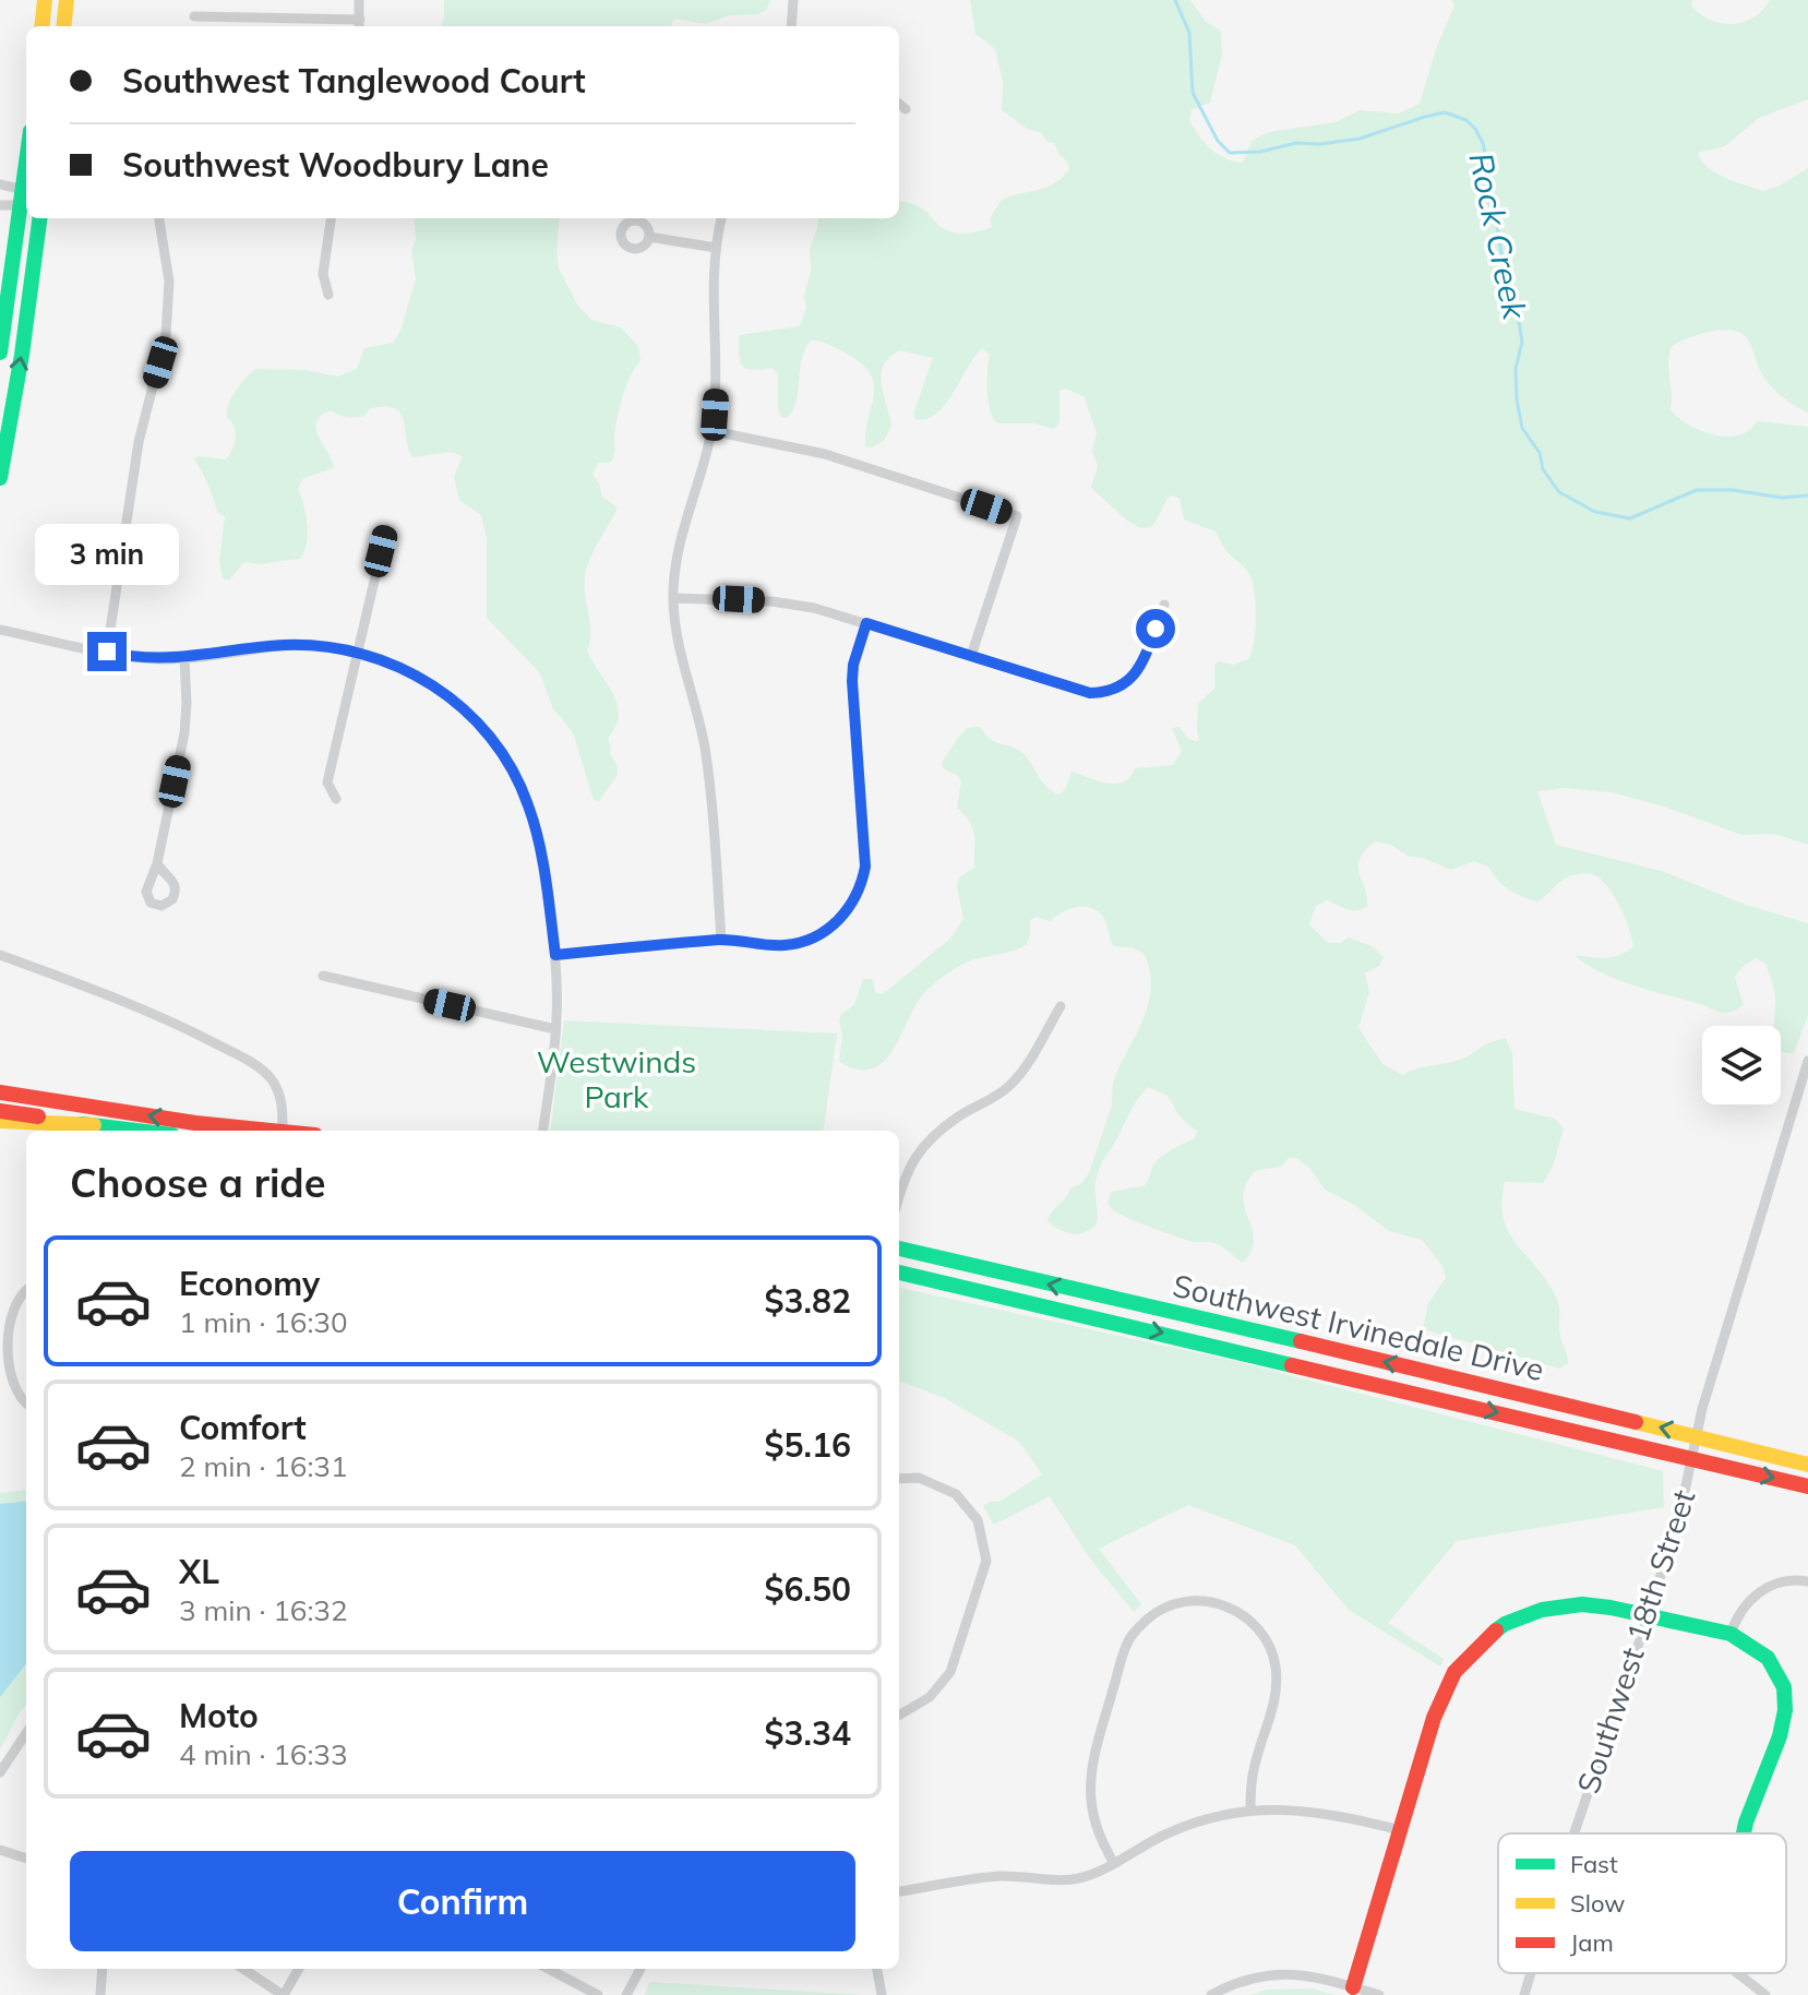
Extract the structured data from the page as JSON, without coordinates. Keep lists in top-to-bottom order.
{
  "streets": {
    "main road": ["Southwest Irvinedale Drive"],
    "street": ["Southwest 18th Street"]
  },
  "crossings": [
    ["Southwest Irvinedale Drive", "Southwest 18th Street"]
  ],
  "water": ["Rock Creek"],
  "parks": ["Westwinds Park"],
  "legend": ["Fast", "Slow", "Jam"],
  "page": {
    "banner": ["Southwest Tanglewood Court", "Southwest Woodbury Lane"],
    "bubble": "3 min",
    "heading": "Choose a ride",
    "list": [
      {
        "name": "Economy",
        "note": "1 min · 16:30",
        "value": "$3.82"
      },
      {
        "name": "Comfort",
        "note": "2 min · 16:31",
        "value": "$5.16"
      },
      {
        "name": "XL",
        "note": "3 min · 16:32",
        "value": "$6.50"
      },
      {
        "name": "Moto",
        "note": "4 min · 16:33",
        "value": "$3.34"
      }
    ],
    "buttons": "Confirm"
  }
}
